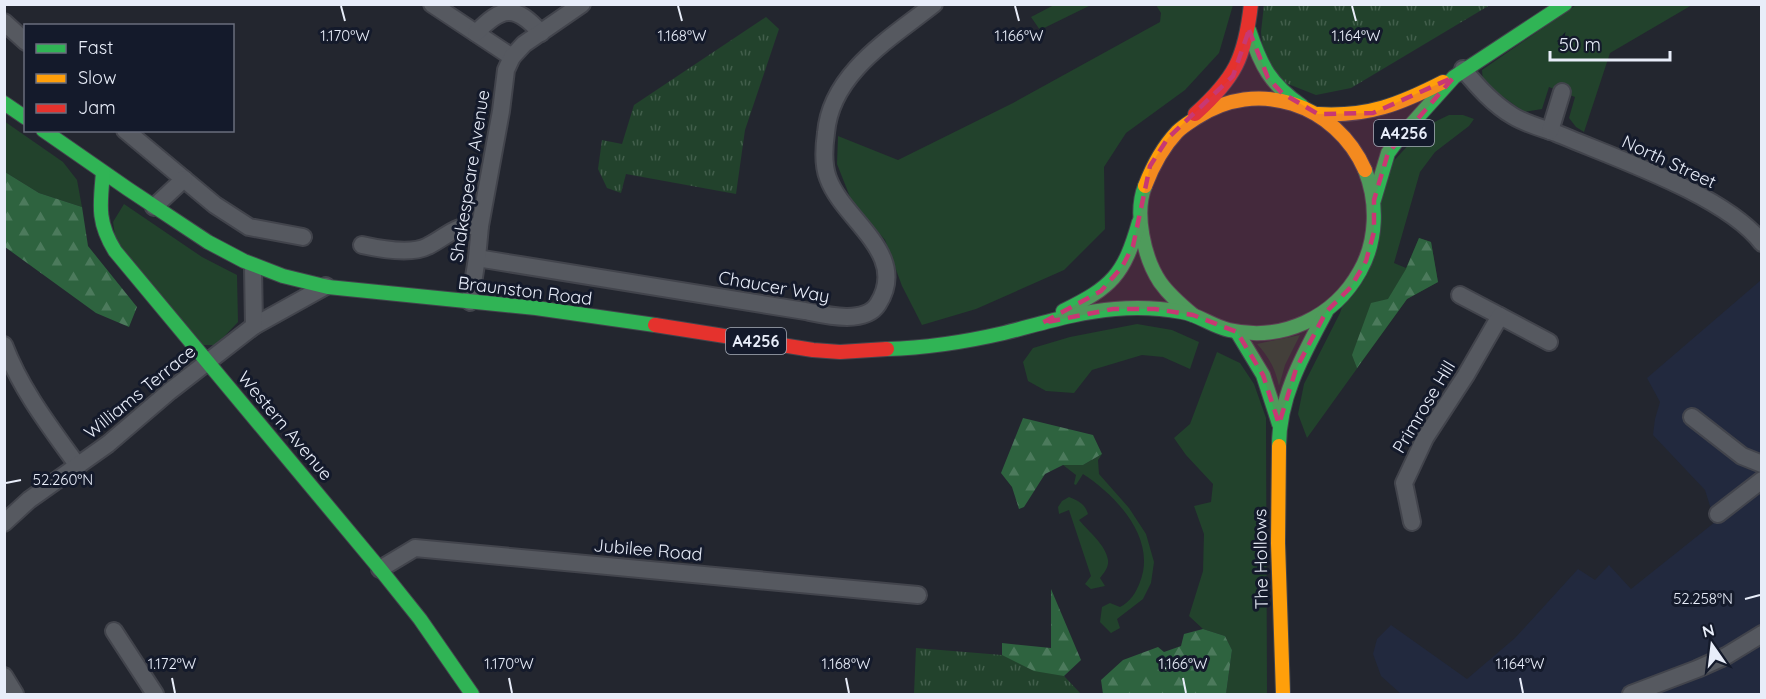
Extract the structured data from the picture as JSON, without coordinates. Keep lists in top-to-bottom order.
{
  "streets": {
    "main road": [
      "A4256",
      "Braunston Road",
      "Western Avenue",
      "The Hollows"
    ],
    "street": [
      "North Street",
      "Shakespeare Avenue",
      "Chaucer Way",
      "Williams Terrace",
      "Primrose Hill",
      "Jubilee Road"
    ]
  },
  "crossings": [
    ["A4256", "North Street"],
    ["Shakespeare Avenue", "Chaucer Way"],
    ["Shakespeare Avenue", "Braunston Road"],
    ["Braunston Road", "Williams Terrace"],
    ["Braunston Road", "Western Avenue"],
    ["Williams Terrace", "Western Avenue"],
    ["Western Avenue", "Jubilee Road"]
  ],
  "legend": ["Fast", "Slow", "Jam"],
  "scale_bar": "50 m",
  "north": "top",
  "coordinates": [
    "1.164°W",
    "1.170°W",
    "1.168°W",
    "1.166°W",
    "52.260°N",
    "52.258°N",
    "1.172°W"
  ]
}
